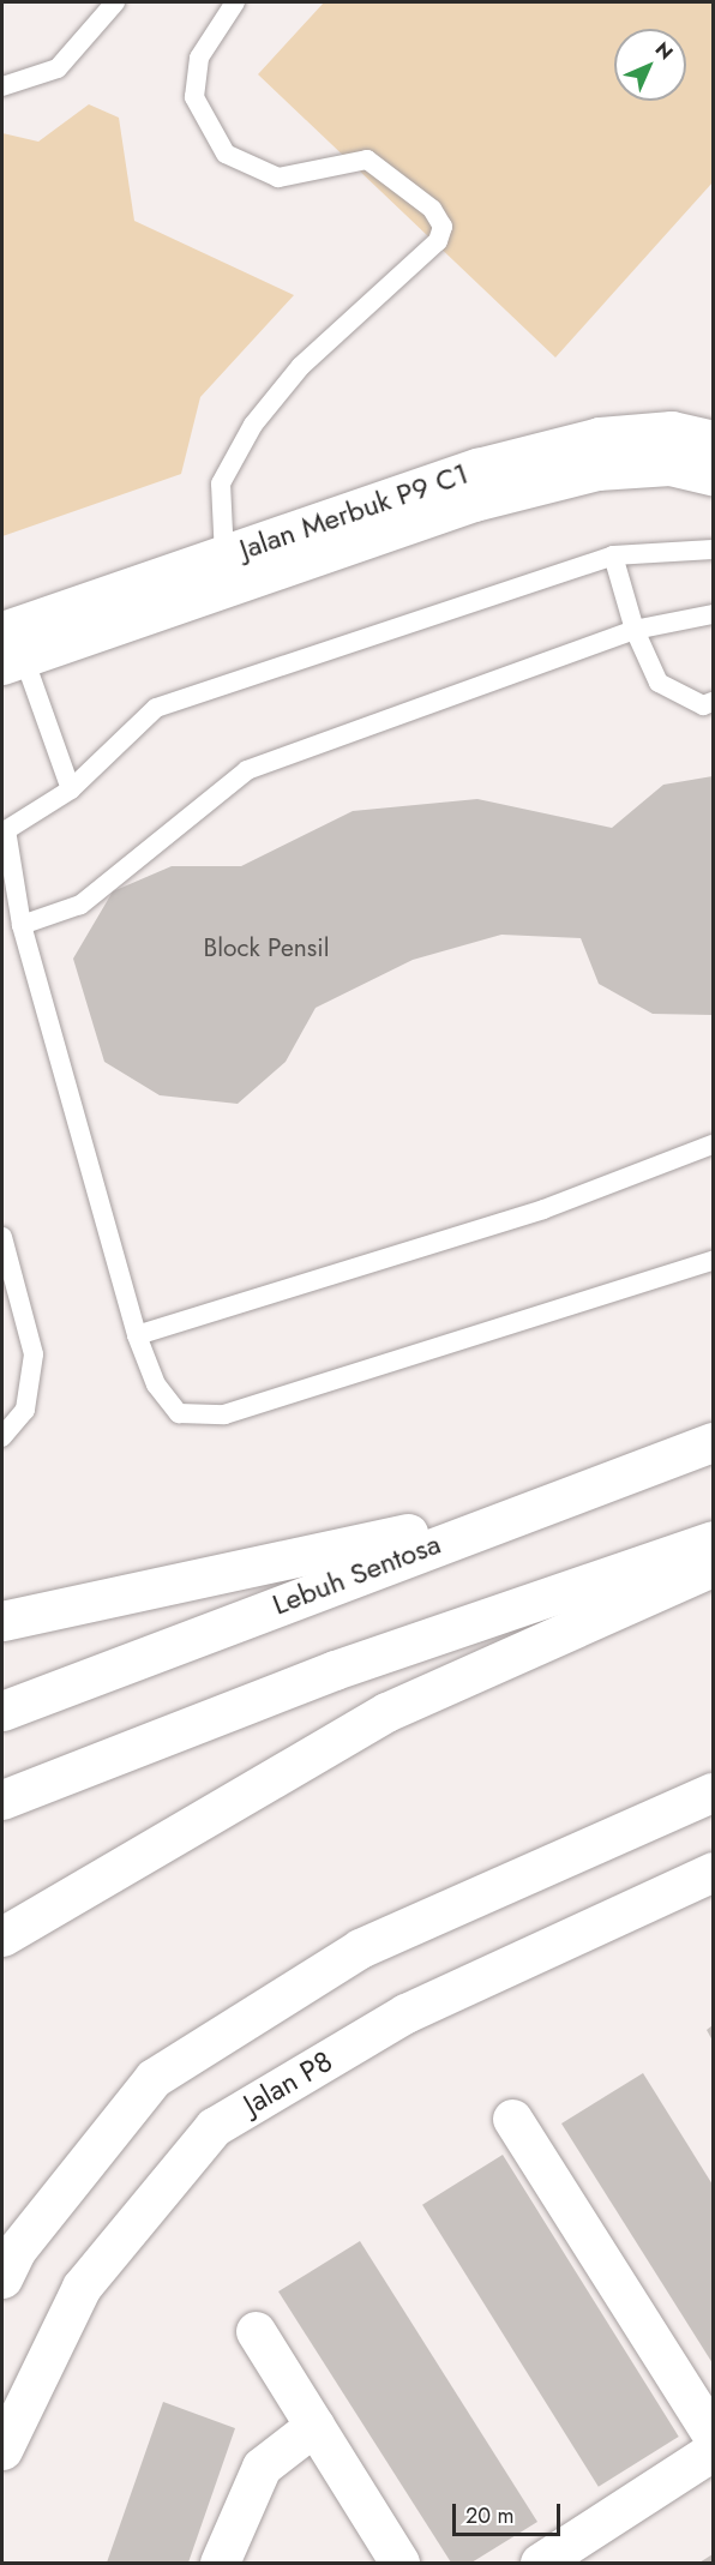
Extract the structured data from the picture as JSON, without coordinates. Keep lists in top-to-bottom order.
{
  "streets": {
    "street": ["Jalan Merbuk P9 C1", "Lebuh Sentosa", "Jalan P8"]
  },
  "house_numbers": ["Block Pensil"],
  "scale_bar": "20 m",
  "north": "top right"
}
